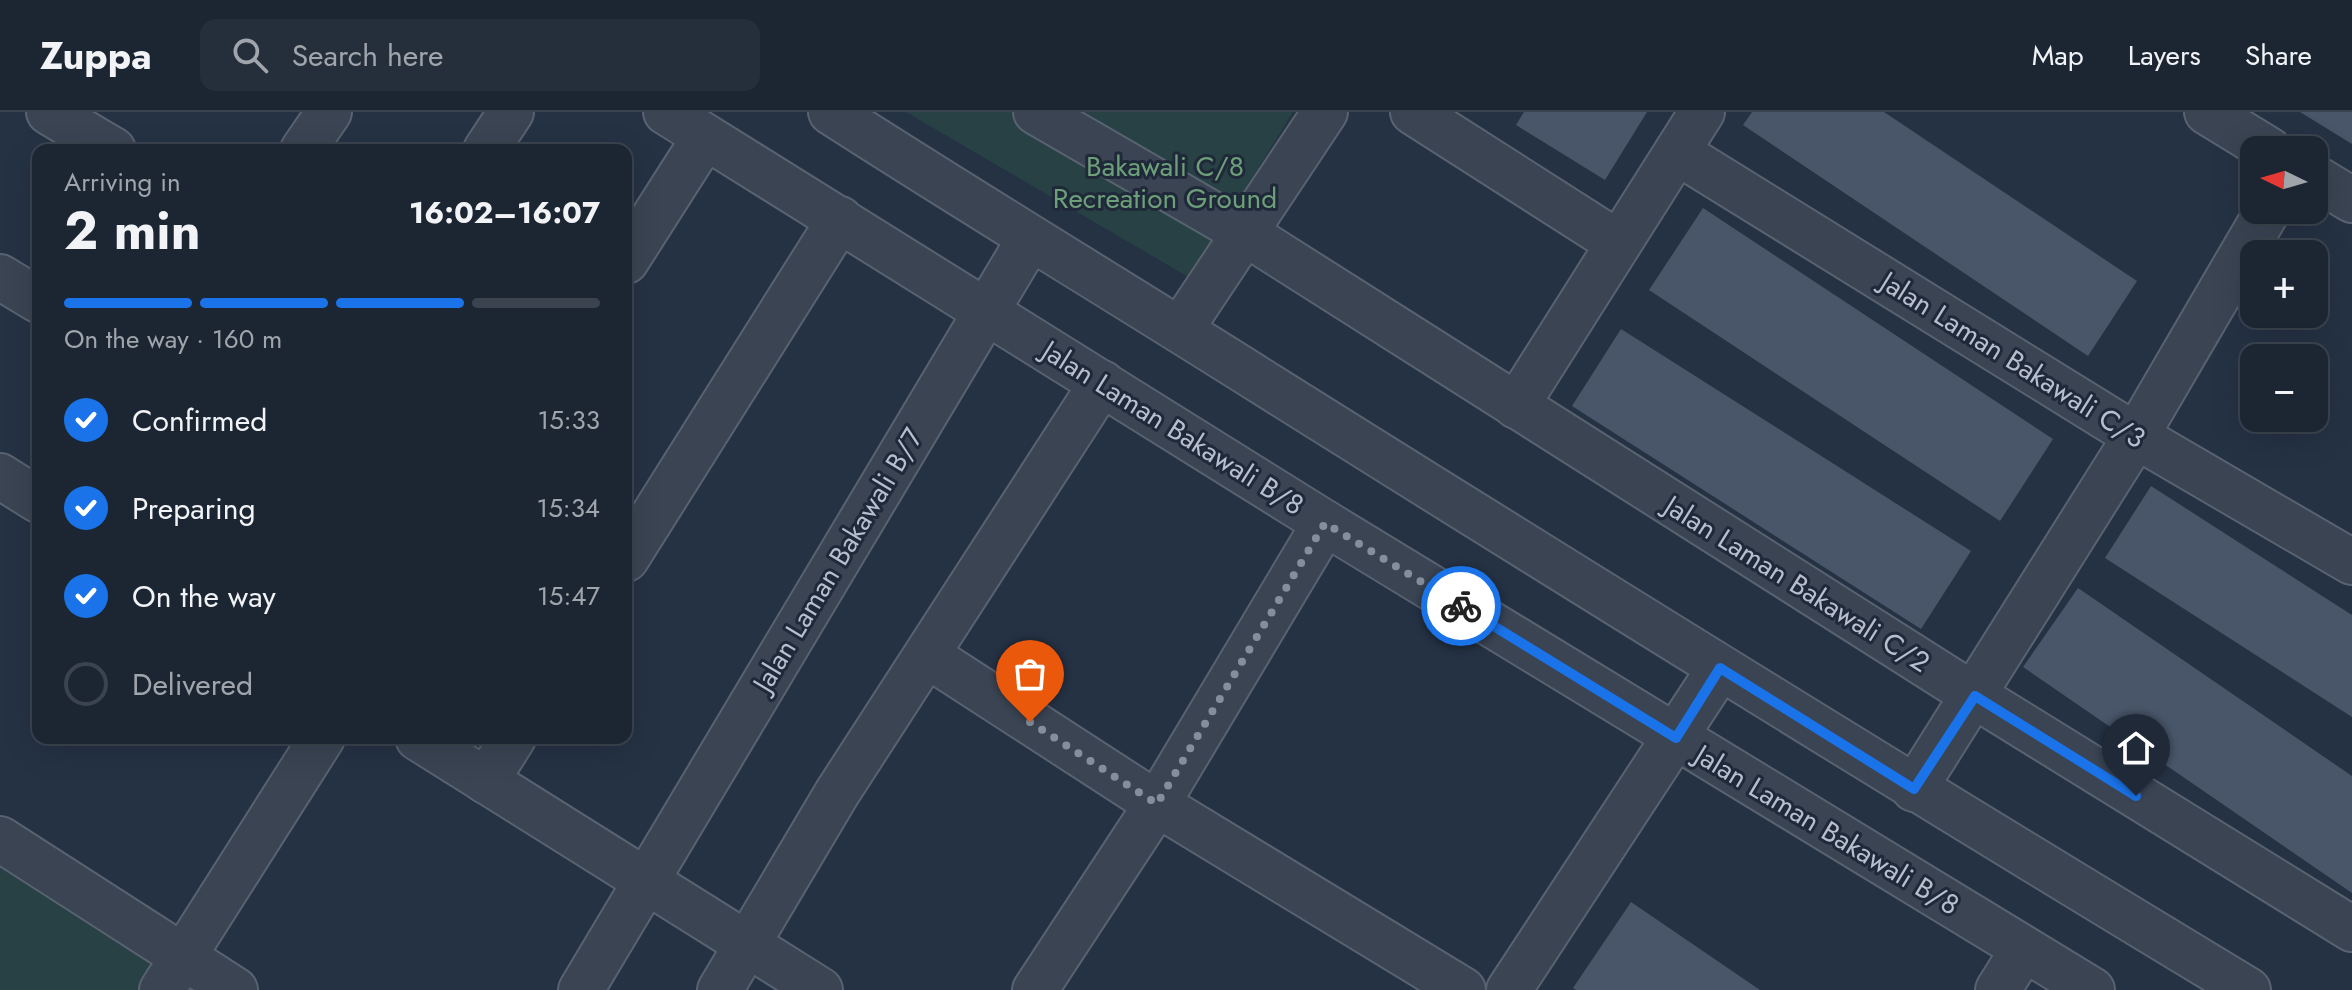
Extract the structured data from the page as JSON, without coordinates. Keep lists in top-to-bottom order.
{
  "streets": {
    "street": [
      "Jalan Laman Bakawali C/3",
      "Jalan Laman Bakawali B/8",
      "Jalan Laman Bakawali B/7",
      "Jalan Laman Bakawali C/2"
    ]
  },
  "crossings": [
    ["Jalan Laman Bakawali B/8", "Jalan Laman Bakawali B/7"]
  ],
  "parks": ["Bakawali C/8 Recreation Ground"],
  "north": "left",
  "page": {
    "header": "Zuppa",
    "search": "Search here",
    "nav": ["Map", "Layers", "Share"],
    "map_buttons": ["+", "−"],
    "heading": ["2 min", "Arriving in", "16:02–16:07"],
    "bar": "On the way · 160 m",
    "list": [
      ["Confirmed", "15:33"],
      ["Preparing", "15:34"],
      ["On the way", "15:47"],
      "Delivered"
    ]
  }
}
